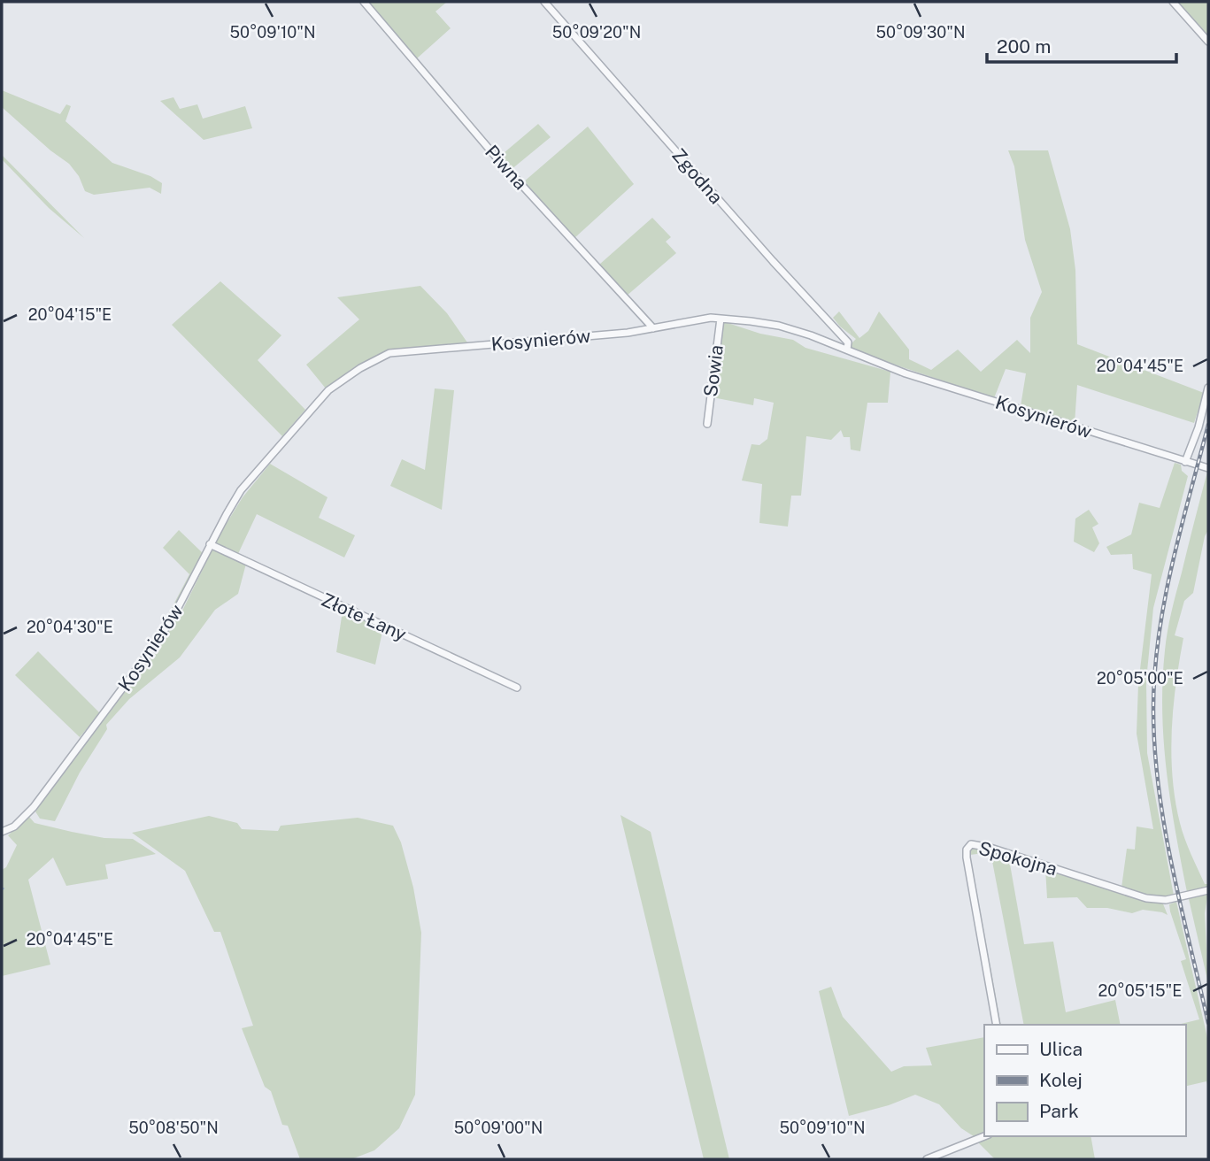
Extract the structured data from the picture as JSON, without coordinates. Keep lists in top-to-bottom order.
{
  "streets": {
    "street": [
      "Piwna",
      "Zgodna",
      "Kosynierów",
      "Sowia",
      "Złote Łany",
      "Spokojna"
    ]
  },
  "crossings": [
    ["Piwna", "Kosynierów"],
    ["Zgodna", "Kosynierów"],
    ["Kosynierów", "Sowia"],
    ["Kosynierów", "Złote Łany"]
  ],
  "legend": ["Ulica", "Kolej", "Park"],
  "scale_bar": "200 m",
  "coordinates": [
    "50°09'10\"N",
    "50°09'20\"N",
    "50°09'30\"N",
    "20°04'15\"E",
    "20°04'45\"E",
    "20°04'30\"E",
    "20°05'00\"E",
    "20°05'15\"E",
    "50°08'50\"N",
    "50°09'00\"N"
  ]
}
